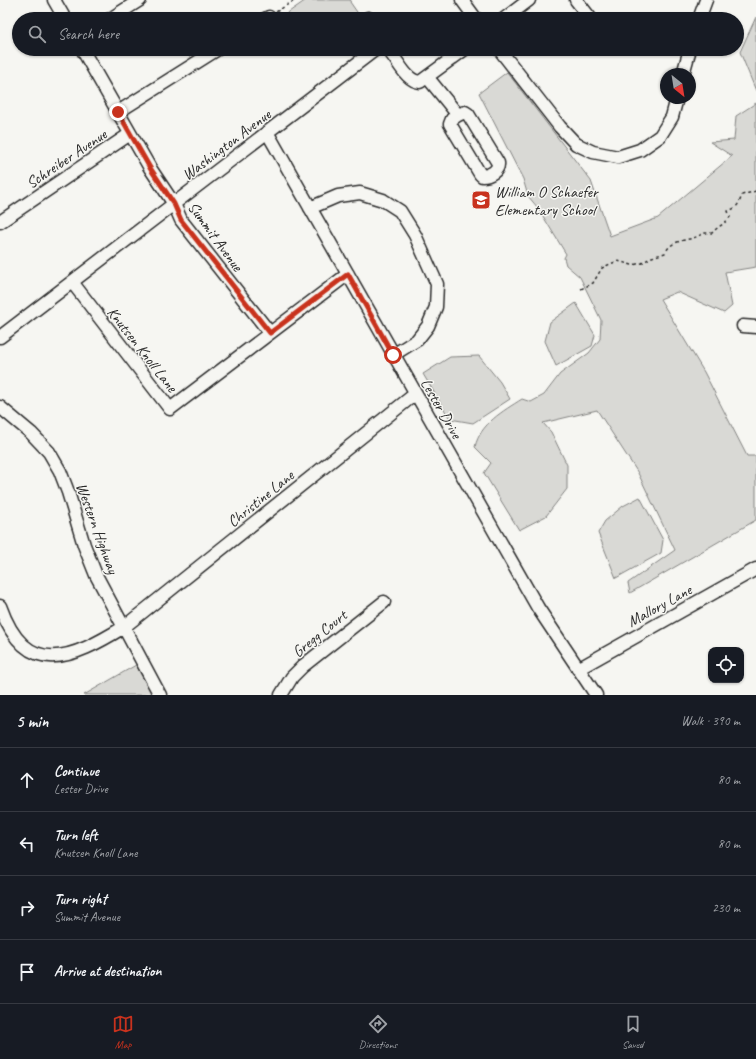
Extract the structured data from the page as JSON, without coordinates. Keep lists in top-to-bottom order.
{
  "streets": {
    "street": [
      "Washington Avenue",
      "Schreiber Avenue",
      "Summit Avenue",
      "Knutsen Knoll Lane",
      "Lester Drive",
      "Christine Lane",
      "Western Highway",
      "Mallory Lane",
      "Gregg Court"
    ]
  },
  "crossings": [
    ["Washington Avenue", "Summit Avenue"],
    ["Washington Avenue", "Knutsen Knoll Lane"],
    ["Washington Avenue", "Lester Drive"],
    ["Schreiber Avenue", "Summit Avenue"],
    ["Summit Avenue", "Knutsen Knoll Lane"],
    ["Knutsen Knoll Lane", "Lester Drive"],
    ["Lester Drive", "Christine Lane"],
    ["Lester Drive", "Mallory Lane"],
    ["Christine Lane", "Western Highway"]
  ],
  "places": {
    "school or university": ["William O Schaefer Elementary School"]
  },
  "north": "bottom right",
  "page": {
    "search": "Search here",
    "heading": ["5 min", "Walk · 390 m"],
    "list": [
      ["Continue", "Lester Drive", "80 m"],
      ["Turn left", "Knutsen Knoll Lane", "80 m"],
      ["Turn right", "Summit Avenue", "230 m"],
      "Arrive at destination"
    ],
    "nav": ["Map", "Directions", "Saved"]
  }
}
